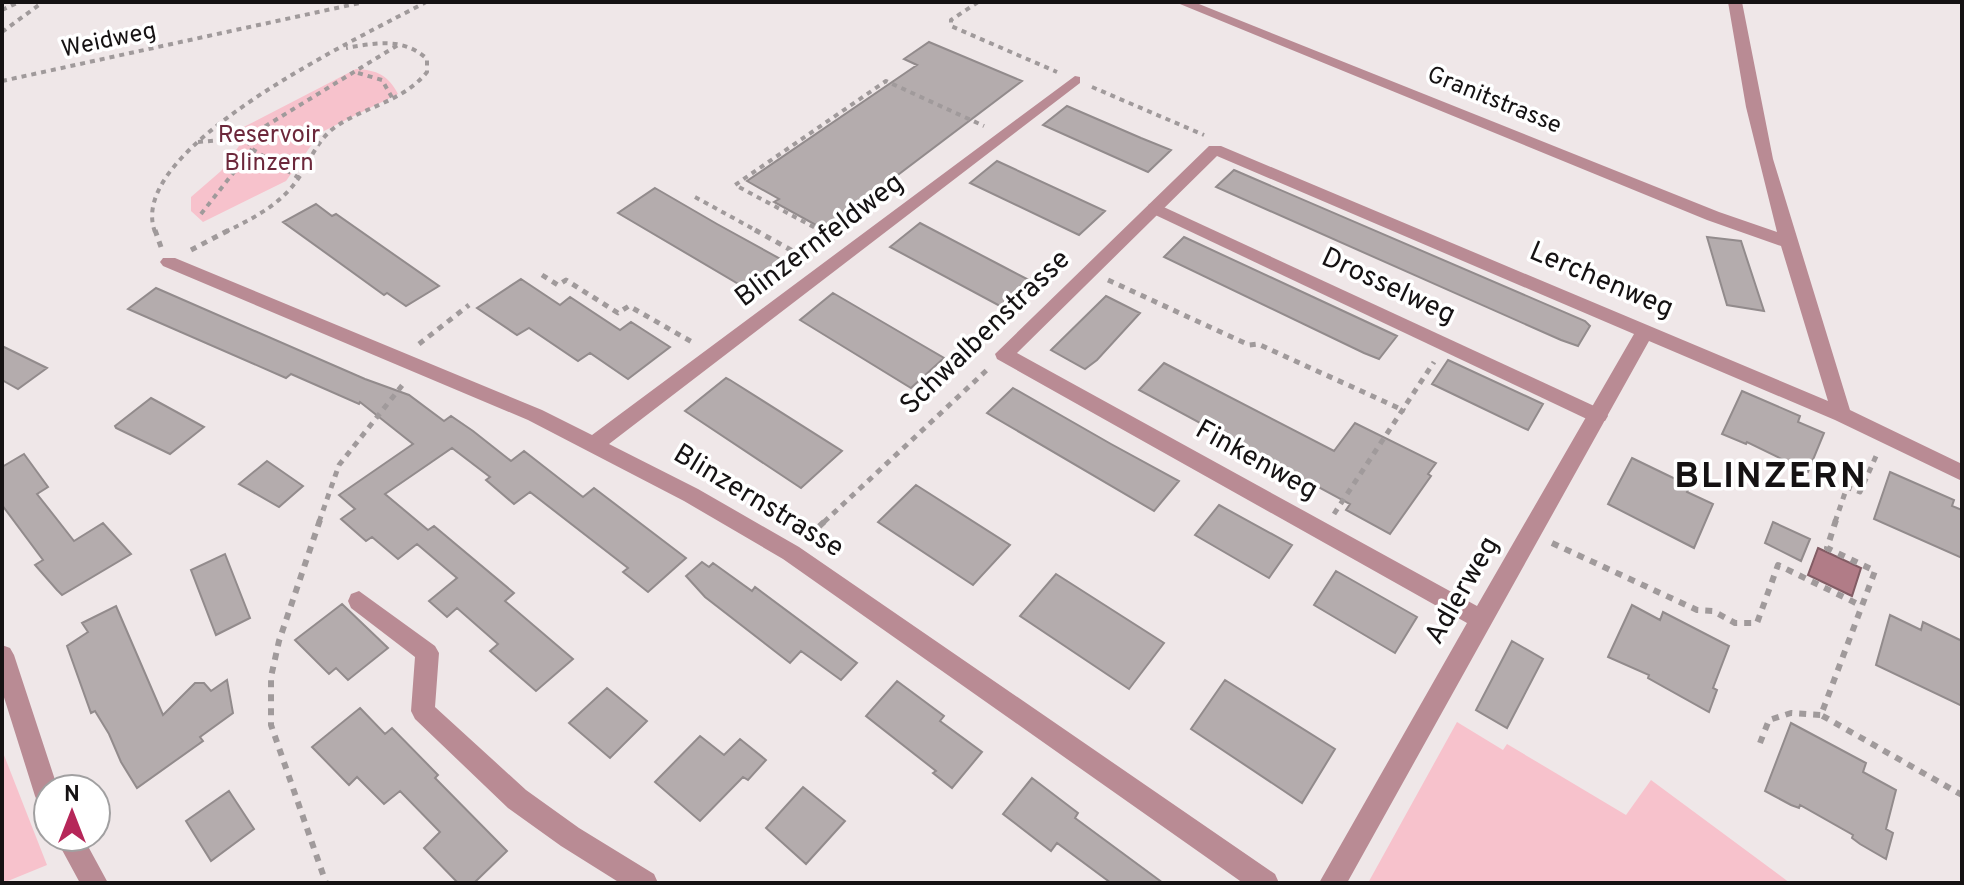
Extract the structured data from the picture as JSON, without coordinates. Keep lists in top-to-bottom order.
{
  "streets": {
    "street": [
      "Granitstrasse",
      "Blinzernfeldweg",
      "Lerchenweg",
      "Drosselweg",
      "Schwalbenstrasse",
      "Finkenweg",
      "Blinzernstrasse",
      "Adlerweg"
    ],
    "path": ["Weidweg"]
  },
  "crossings": [
    ["Blinzernfeldweg", "Blinzernstrasse"],
    ["Lerchenweg", "Schwalbenstrasse"],
    ["Lerchenweg", "Adlerweg"],
    ["Drosselweg", "Schwalbenstrasse"],
    ["Drosselweg", "Adlerweg"],
    ["Schwalbenstrasse", "Finkenweg"],
    ["Schwalbenstrasse", "Blinzernstrasse"],
    ["Finkenweg", "Adlerweg"]
  ],
  "districts": ["BLINZERN"],
  "parks": ["Reservoir Blinzern"],
  "north": "top"
}
